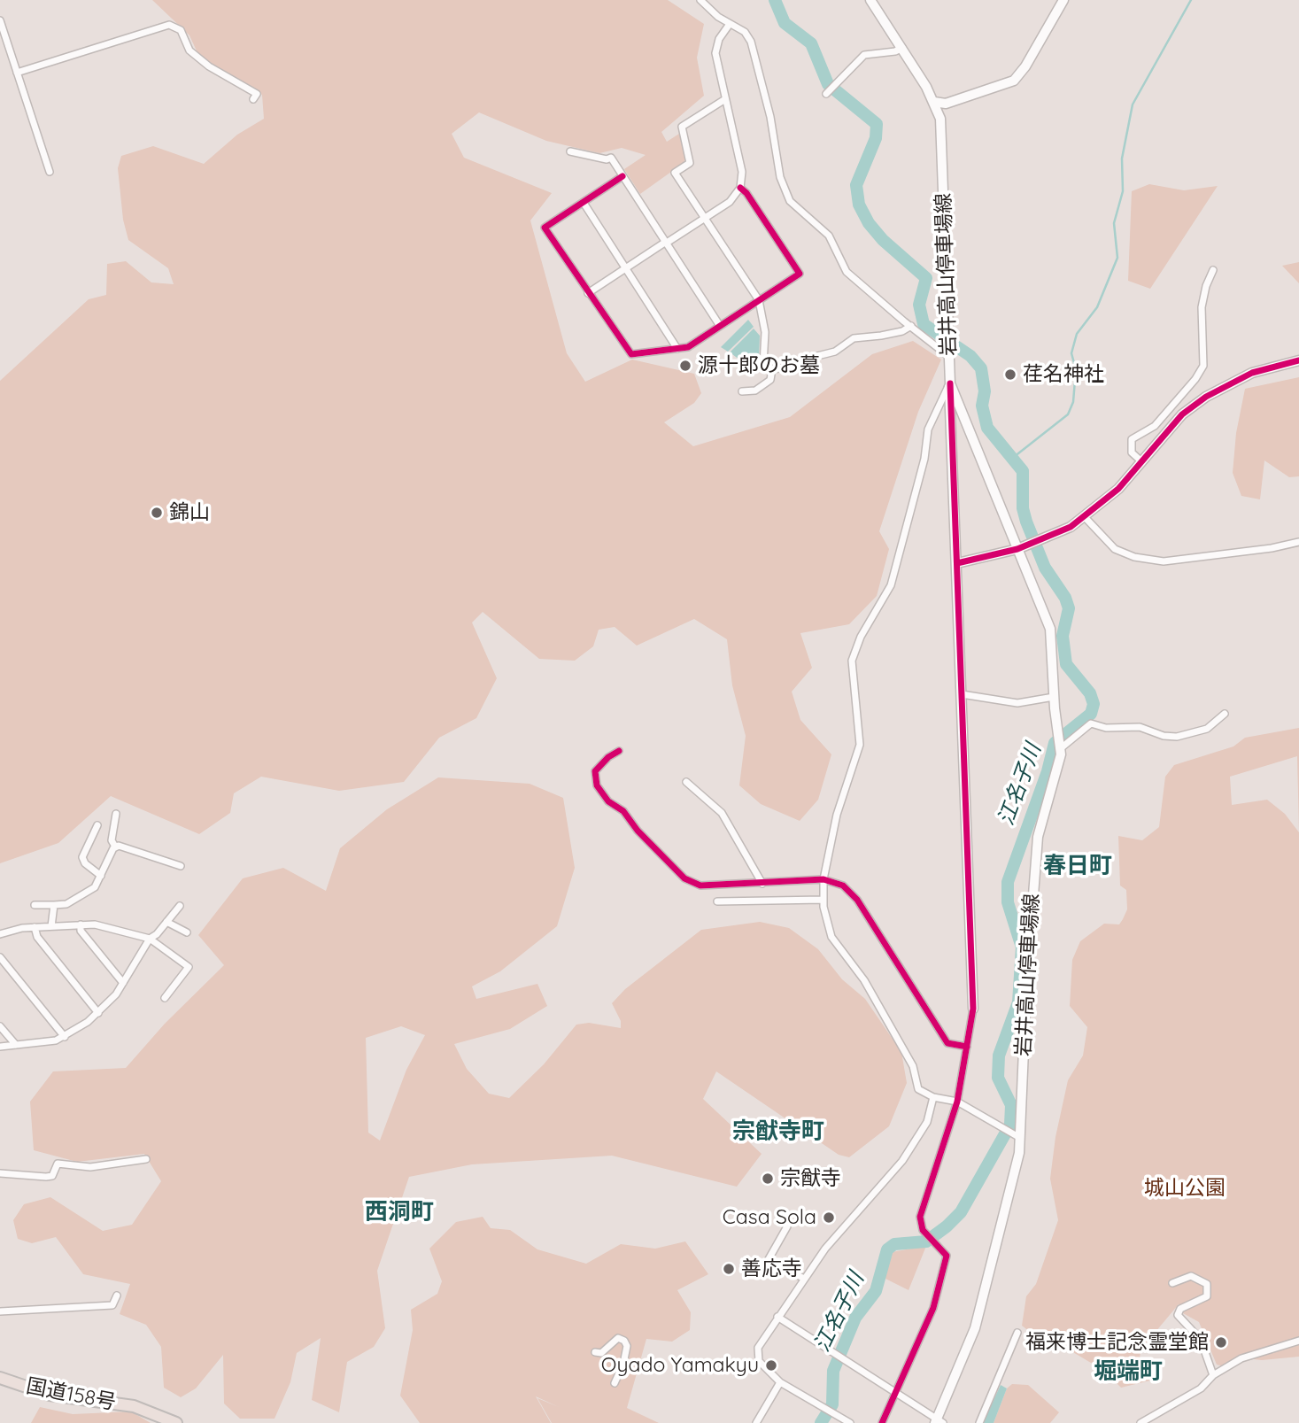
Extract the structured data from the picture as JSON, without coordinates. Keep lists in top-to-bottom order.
{
  "streets": {
    "highway": ["国道158号"],
    "main road": ["岩井高山停車場線"]
  },
  "districts": [
    "春日町",
    "宗猷寺町",
    "西洞町",
    "堀端町"
  ],
  "water": ["江名子川"],
  "parks": ["城山公園"],
  "places": [
    "源十郎のお墓",
    "荏名神社",
    "錦山",
    "宗猷寺",
    "Casa Sola",
    "善応寺",
    "福来博士記念霊堂館",
    "Oyado Yamakyu"
  ]
}
